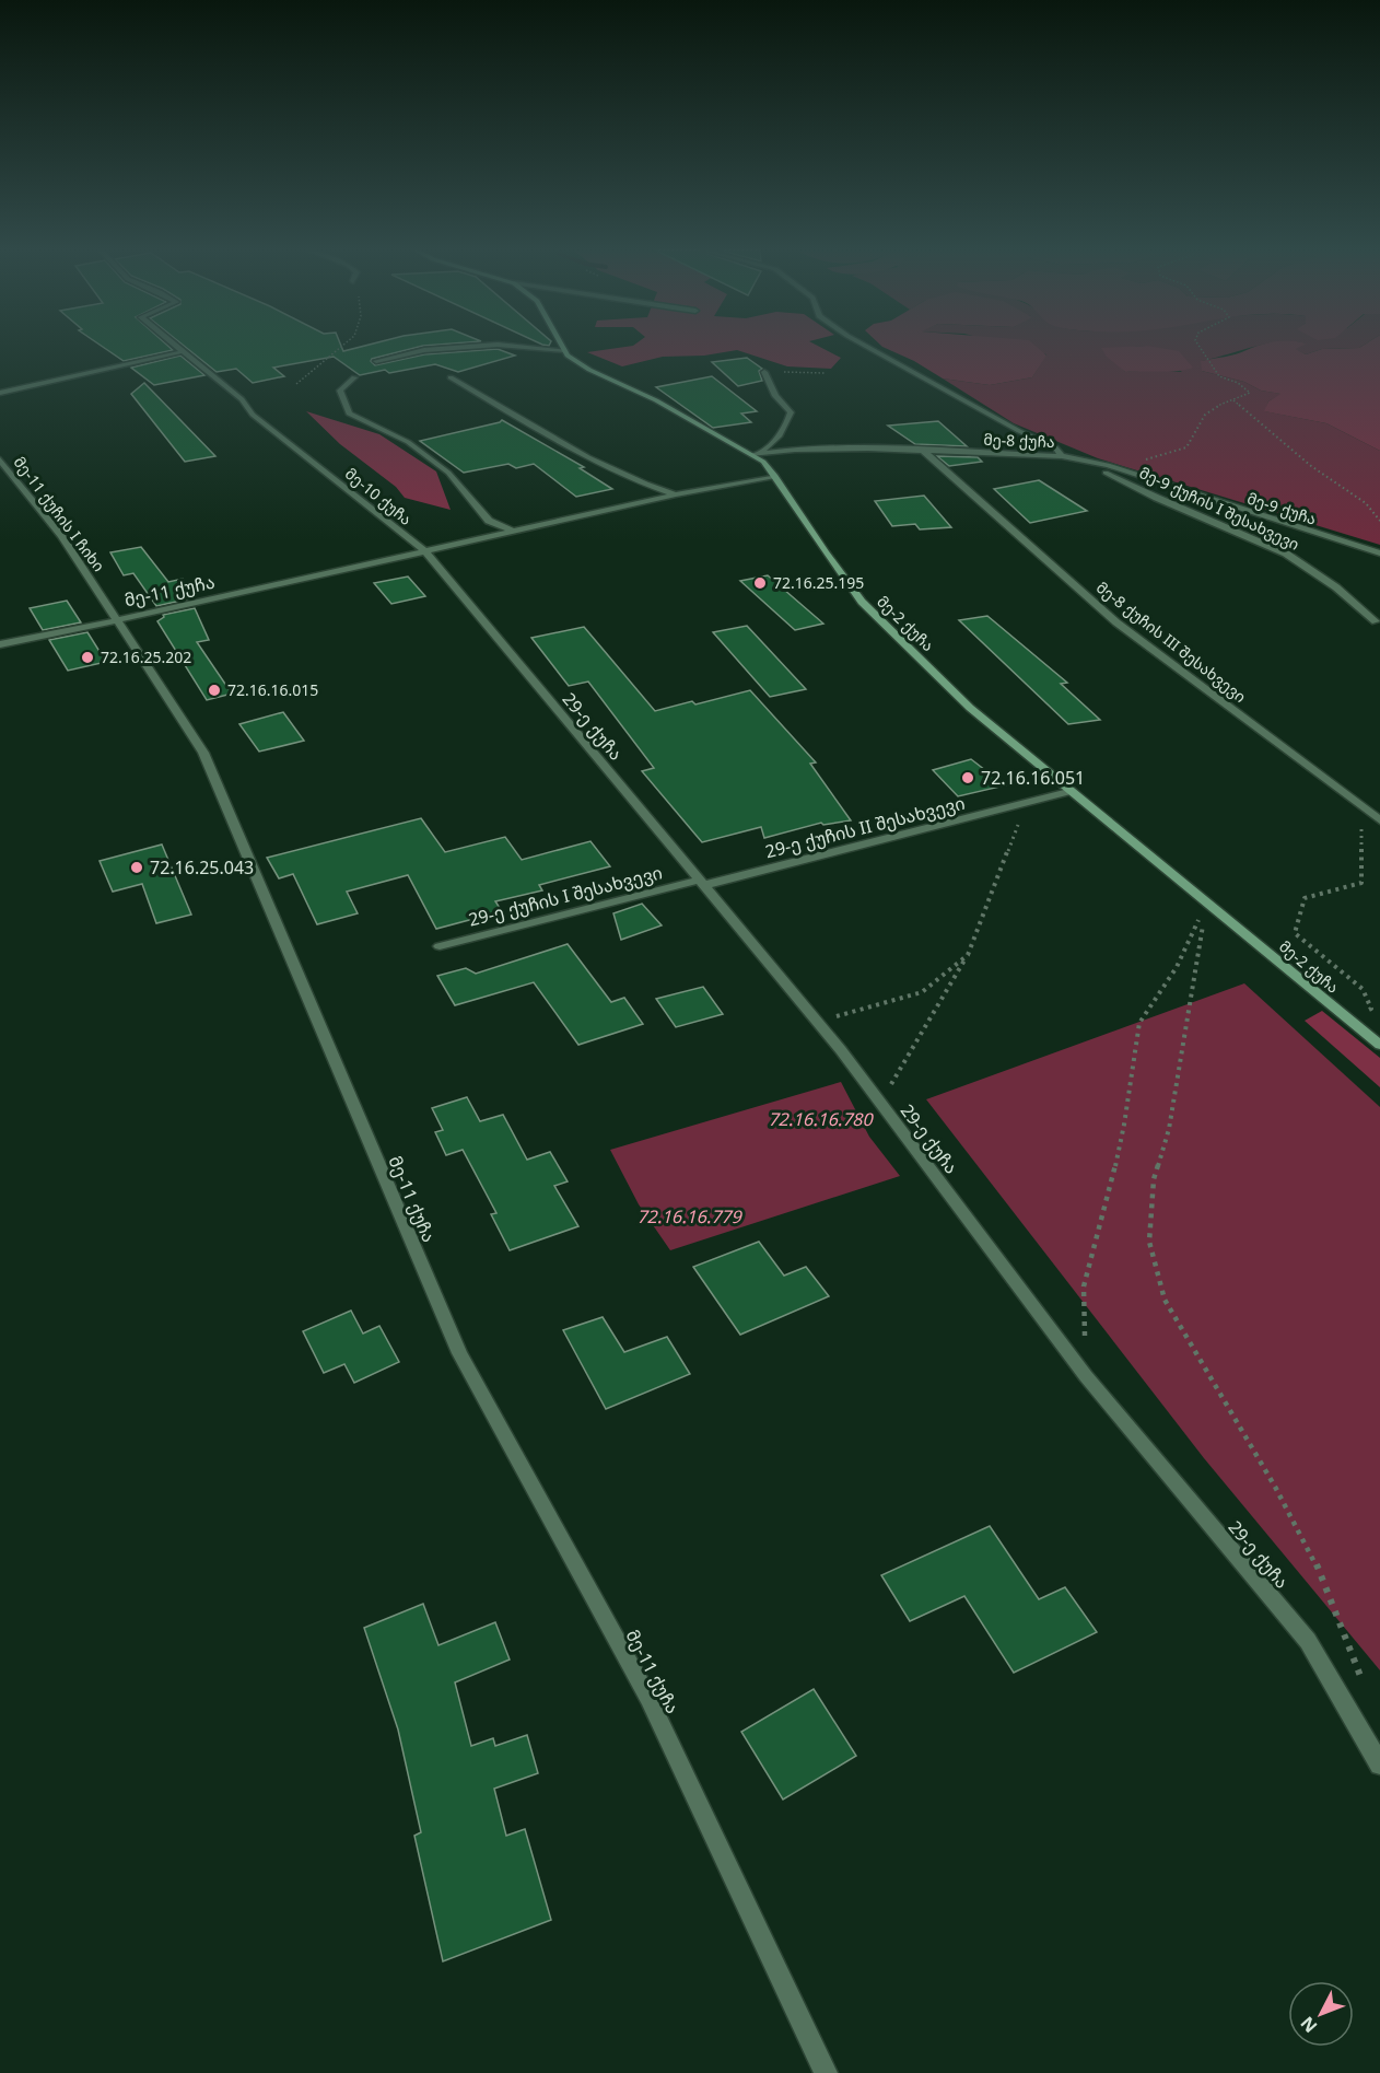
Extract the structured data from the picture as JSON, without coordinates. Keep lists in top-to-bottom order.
{
  "streets": {
    "main road": ["მე-2 ქუჩა"],
    "street": [
      "მე-8 ქუჩა",
      "მე-10 ქუჩა",
      "მე-9 ქუჩის I შესახვევი",
      "მე-9 ქუჩა",
      "მე-11 ქუჩის I ჩიხი",
      "მე-11 ქუჩა",
      "მე-8 ქუჩის III შესახვევი",
      "29-ე ქუჩა",
      "29-ე ქუჩის II შესახვევი",
      "29-ე ქუჩის I შესახვევი"
    ]
  },
  "crossings": [
    ["მე-8 ქუჩა", "მე-9 ქუჩა"],
    ["მე-8 ქუჩა", "მე-2 ქუჩა"],
    ["მე-8 ქუჩა", "მე-8 ქუჩის III შესახვევი"],
    ["მე-10 ქუჩა", "მე-11 ქუჩა"],
    ["მე-10 ქუჩა", "29-ე ქუჩა"],
    ["მე-9 ქუჩის I შესახვევი", "მე-9 ქუჩა"],
    ["მე-11 ქუჩის I ჩიხი", "მე-11 ქუჩა"],
    ["მე-11 ქუჩა", "29-ე ქუჩა"],
    ["მე-2 ქუჩა", "29-ე ქუჩის II შესახვევი"],
    ["29-ე ქუჩა", "29-ე ქუჩის II შესახვევი"],
    ["29-ე ქუჩა", "29-ე ქუჩის I შესახვევი"],
    ["29-ე ქუჩის II შესახვევი", "29-ე ქუჩის I შესახვევი"]
  ],
  "parks": ["72.16.16.780", "72.16.16.779"],
  "places": [
    "72.16.25.195",
    "72.16.25.202",
    "72.16.16.015",
    "72.16.16.051",
    "72.16.25.043"
  ],
  "north": "bottom left"
}
